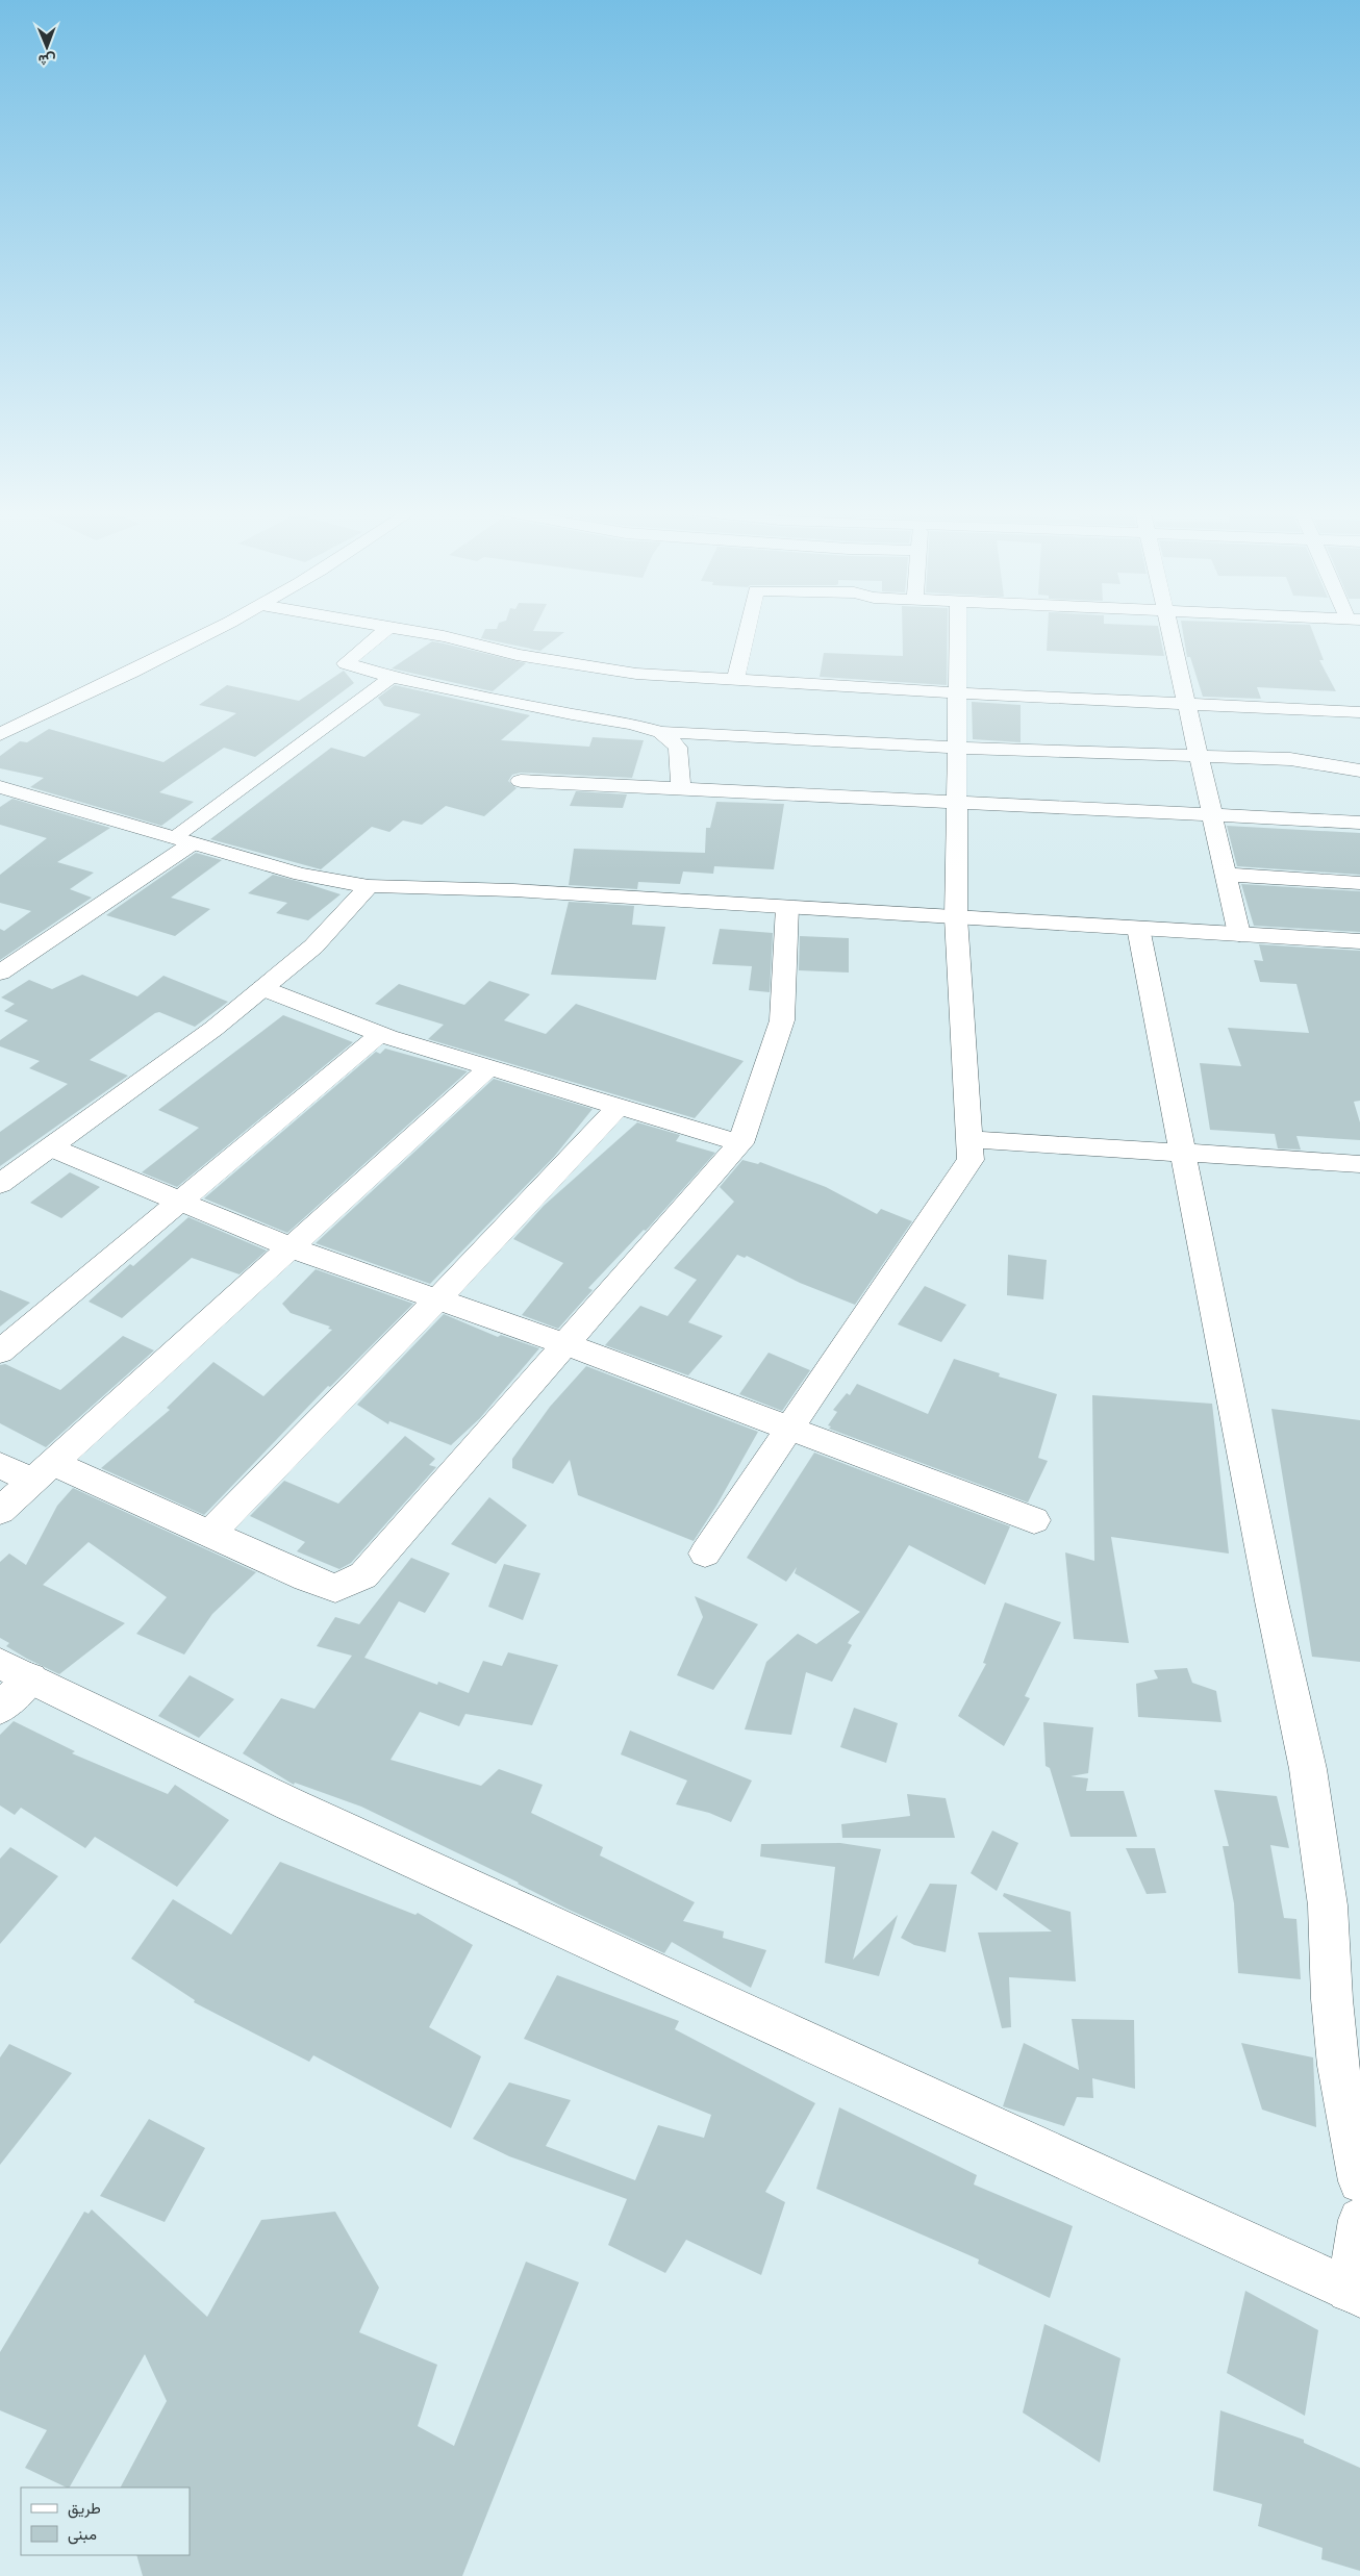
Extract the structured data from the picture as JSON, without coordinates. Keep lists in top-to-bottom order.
{
  "legend": ["طريق", "مبنى"],
  "north": "bottom"
}
